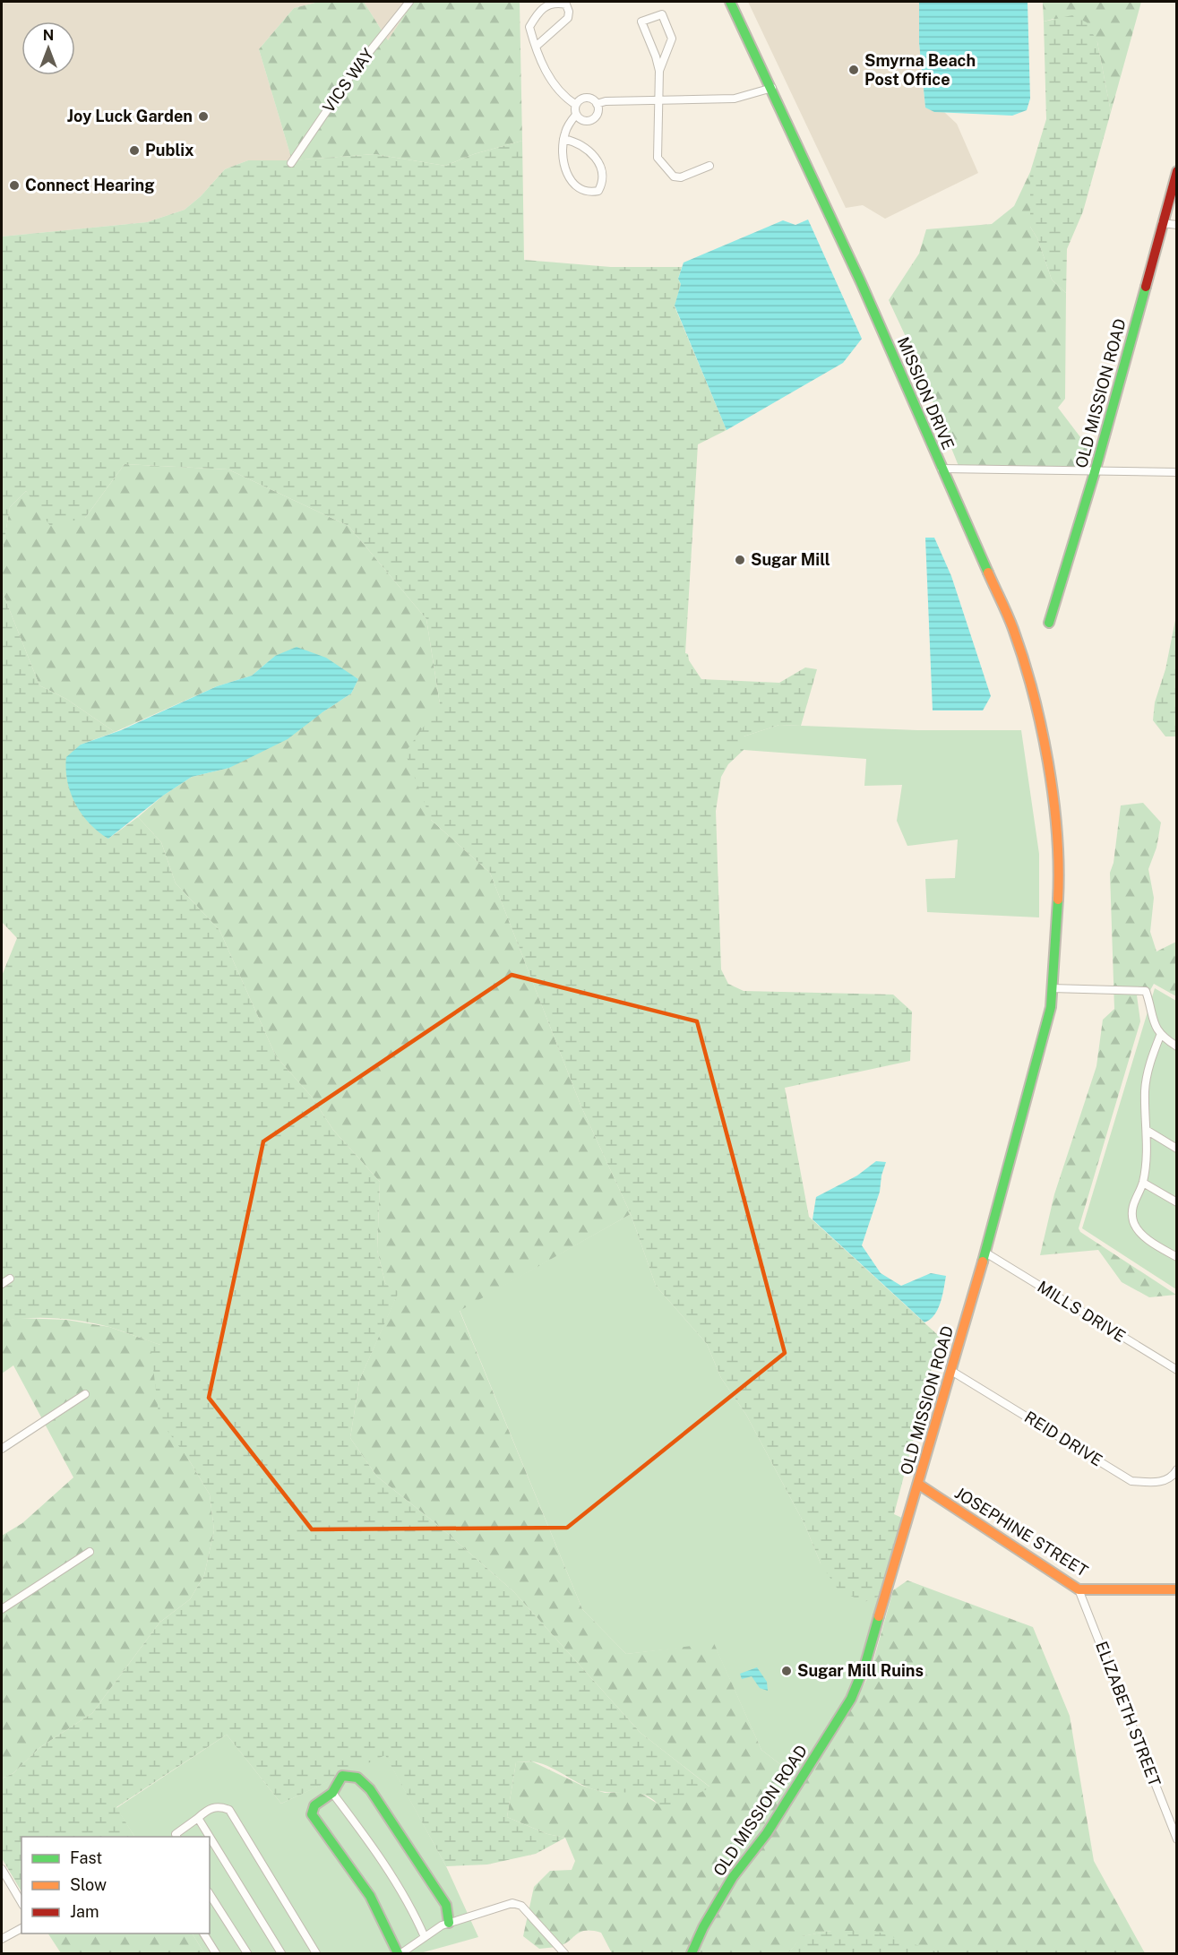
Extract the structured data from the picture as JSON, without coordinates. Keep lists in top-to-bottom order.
{
  "streets": {
    "street": [
      "VICS WAY",
      "MISSION DRIVE",
      "OLD MISSION ROAD",
      "MILLS DRIVE",
      "REID DRIVE",
      "JOSEPHINE STREET",
      "ELIZABETH STREET"
    ]
  },
  "crossings": [
    ["MISSION DRIVE", "OLD MISSION ROAD"],
    ["OLD MISSION ROAD", "MILLS DRIVE"],
    ["OLD MISSION ROAD", "REID DRIVE"],
    ["OLD MISSION ROAD", "JOSEPHINE STREET"],
    ["JOSEPHINE STREET", "ELIZABETH STREET"]
  ],
  "places": [
    "Smyrna Beach Post Office",
    "Joy Luck Garden",
    "Publix",
    "Connect Hearing",
    "Sugar Mill",
    "Sugar Mill Ruins"
  ],
  "legend": ["Fast", "Slow", "Jam"],
  "north": "top"
}
